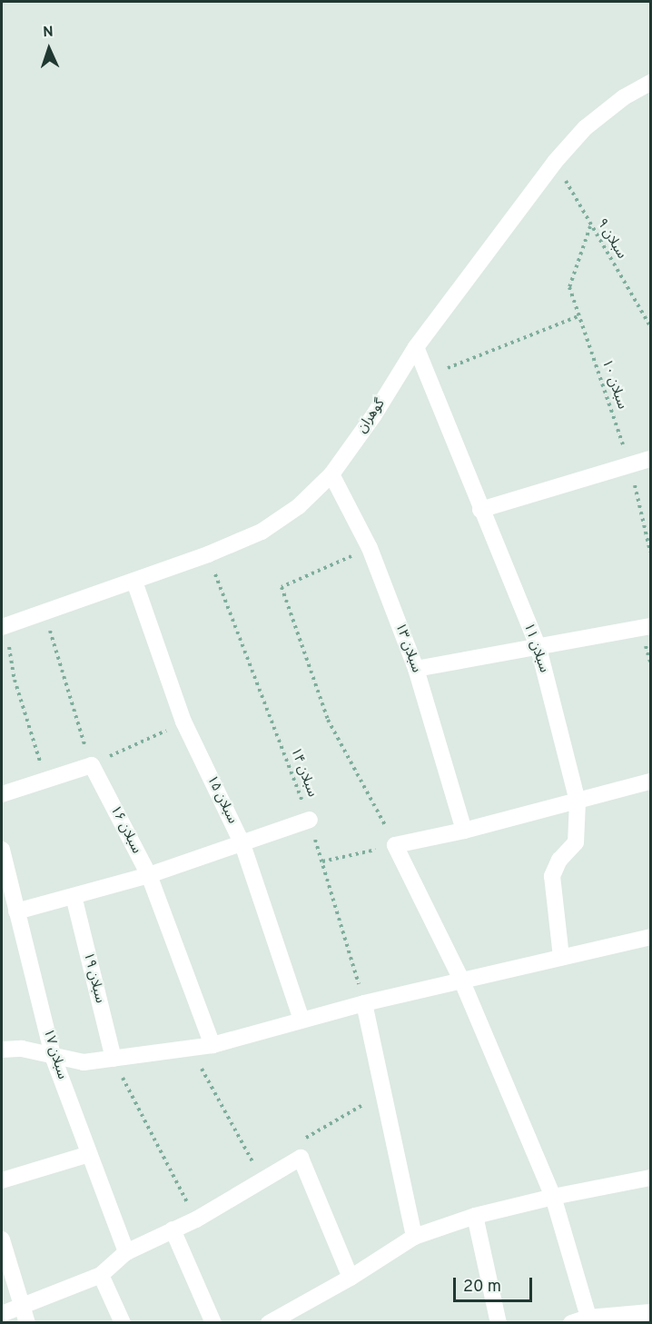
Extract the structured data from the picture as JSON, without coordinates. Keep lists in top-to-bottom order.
{
  "streets": {
    "street": [
      "گوهران",
      "سبلان ۱۳",
      "سبلان ۱۱",
      "سبلان ۱۵",
      "سبلان ۱۶",
      "سبلان ۱۹",
      "سبلان ۱۷"
    ],
    "path": ["سبلان ۹", "سبلان ۱۰", "سبلان ۱۴"]
  },
  "crossings": [
    ["سبلان ۹", "سبلان ۱۰"],
    ["سبلان ۹", "گوهران"],
    ["گوهران", "سبلان ۱۳"],
    ["گوهران", "سبلان ۱۱"],
    ["گوهران", "سبلان ۱۴"],
    ["گوهران", "سبلان ۱۵"]
  ],
  "scale_bar": "20 m",
  "north": "top"
}
